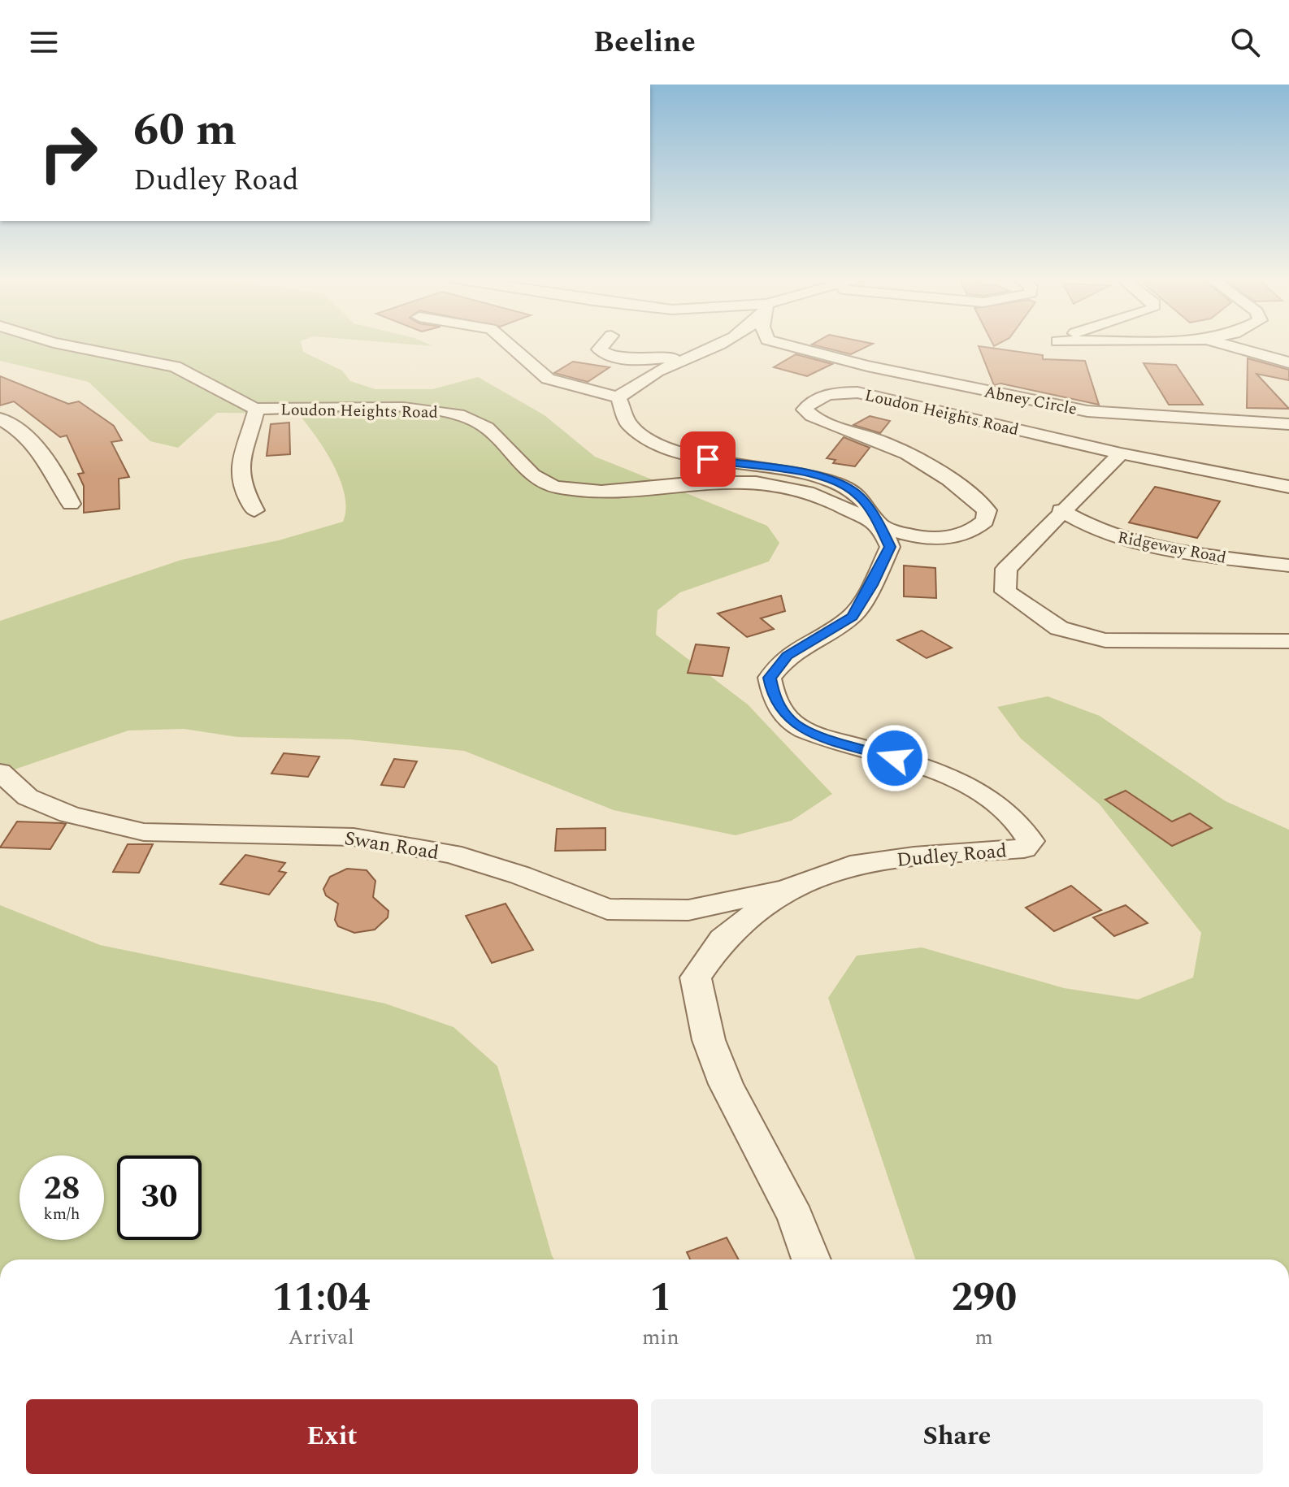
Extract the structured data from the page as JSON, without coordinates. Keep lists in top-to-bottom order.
{
  "streets": {
    "street": [
      "Abney Circle",
      "Loudon Heights Road",
      "Ridgeway Road",
      "Swan Road",
      "Dudley Road"
    ]
  },
  "crossings": [
    ["Loudon Heights Road", "Dudley Road"],
    ["Swan Road", "Dudley Road"]
  ],
  "page": {
    "header": "Beeline",
    "turn": ["60 m", "Dudley Road"],
    "speed": "28 km/h",
    "limit": "30",
    "eta": [
      "11:04",
      "Arrival",
      "1",
      "min",
      "290",
      "m"
    ],
    "buttons": ["Exit", "Share"]
  }
}
